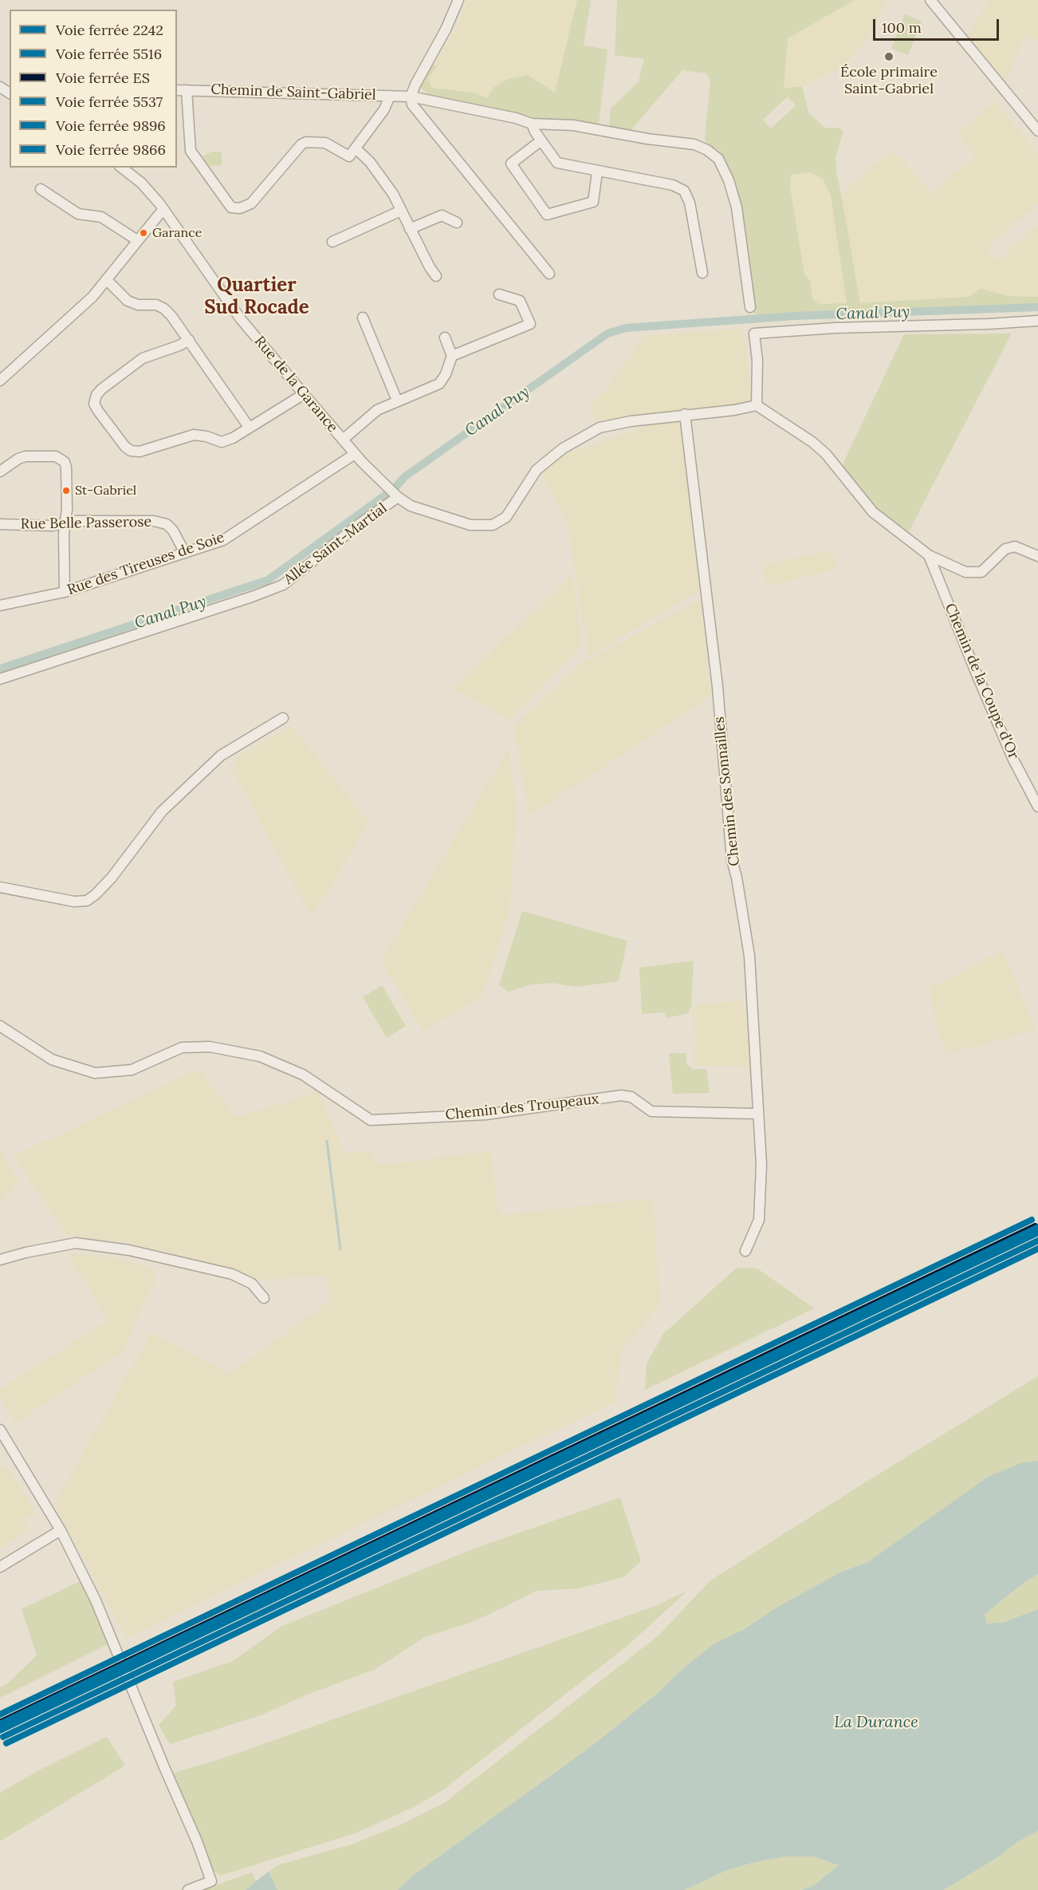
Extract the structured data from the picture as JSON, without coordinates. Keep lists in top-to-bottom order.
{
  "streets": {
    "street": [
      "Chemin de Saint-Gabriel",
      "Rue de la Garance",
      "Rue Belle Passerose",
      "Allée Saint-Martial",
      "Rue des Tireuses de Soie",
      "Chemin de la Coupe d'Or",
      "Chemin des Sonnailles",
      "Chemin des Troupeaux"
    ]
  },
  "crossings": [
    ["Rue de la Garance", "Allée Saint-Martial"],
    ["Rue de la Garance", "Rue des Tireuses de Soie"],
    ["Rue de la Garance", "Chemin des Sonnailles"],
    ["Rue Belle Passerose", "Rue des Tireuses de Soie"],
    ["Chemin des Sonnailles", "Chemin des Troupeaux"]
  ],
  "districts": ["Quartier Sud Rocade"],
  "water": ["Canal Puy", "La Durance"],
  "places": ["École primaire Saint-Gabriel", "Garance", "St-Gabriel"],
  "lines": [
    "rail line 9866",
    "rail line ES",
    "rail line 5537",
    "rail line 2242",
    "rail line 5516",
    "rail line 9896"
  ],
  "legend": [
    "Voie ferrée 2242",
    "Voie ferrée 5516",
    "Voie ferrée ES",
    "Voie ferrée 5537",
    "Voie ferrée 9896",
    "Voie ferrée 9866"
  ],
  "scale_bar": "100 m"
}
